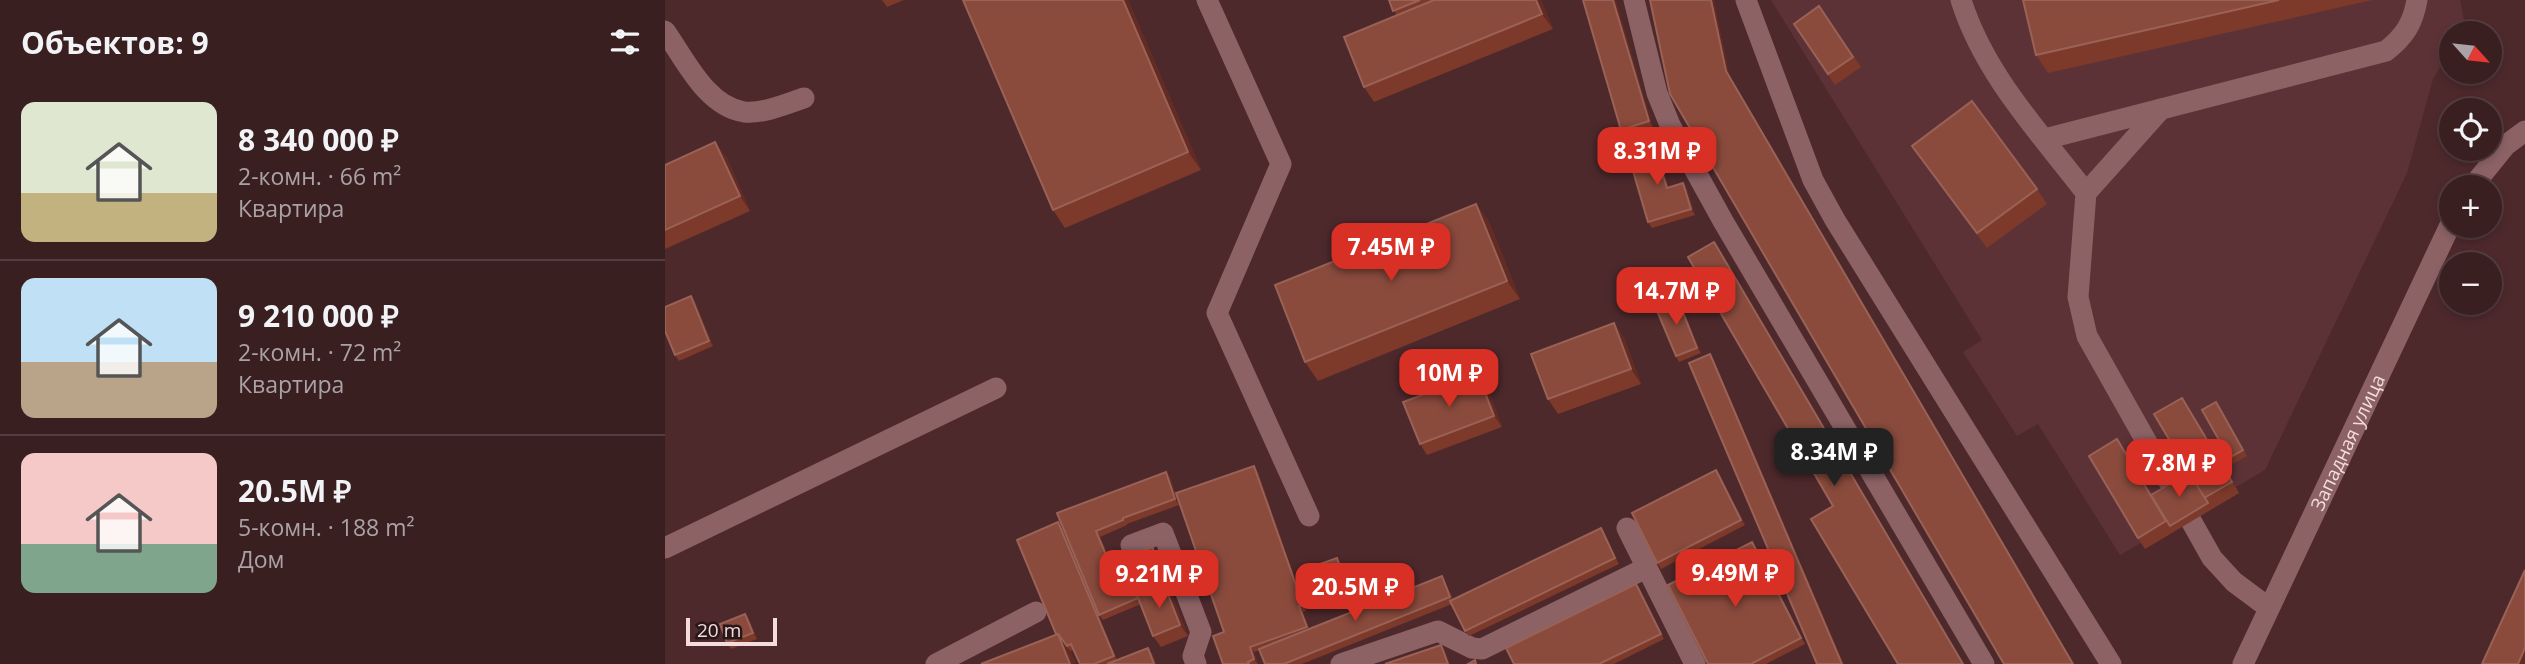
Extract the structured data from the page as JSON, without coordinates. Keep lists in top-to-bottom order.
{
  "streets": {
    "street": ["Западная улица"]
  },
  "scale_bar": "20 m",
  "north": "bottom right",
  "page": {
    "heading": "Объектов: 9",
    "map_buttons": ["+", "−"],
    "list": [
      {
        "name": "8 340 000 ₽",
        "note": "2-комн. · 66 m² · Квартира"
      },
      {
        "name": "9 210 000 ₽",
        "note": "2-комн. · 72 m² · Квартира"
      },
      {
        "name": "20.5M ₽",
        "note": "5-комн. · 188 m² · Дом"
      }
    ],
    "price": [
      "8.31M ₽",
      "7.45M ₽",
      "14.7M ₽",
      "10M ₽",
      "8.34M ₽",
      "7.8M ₽",
      "9.49M ₽",
      "9.21M ₽",
      "20.5M ₽"
    ],
    "scale": "20 m"
  }
}
